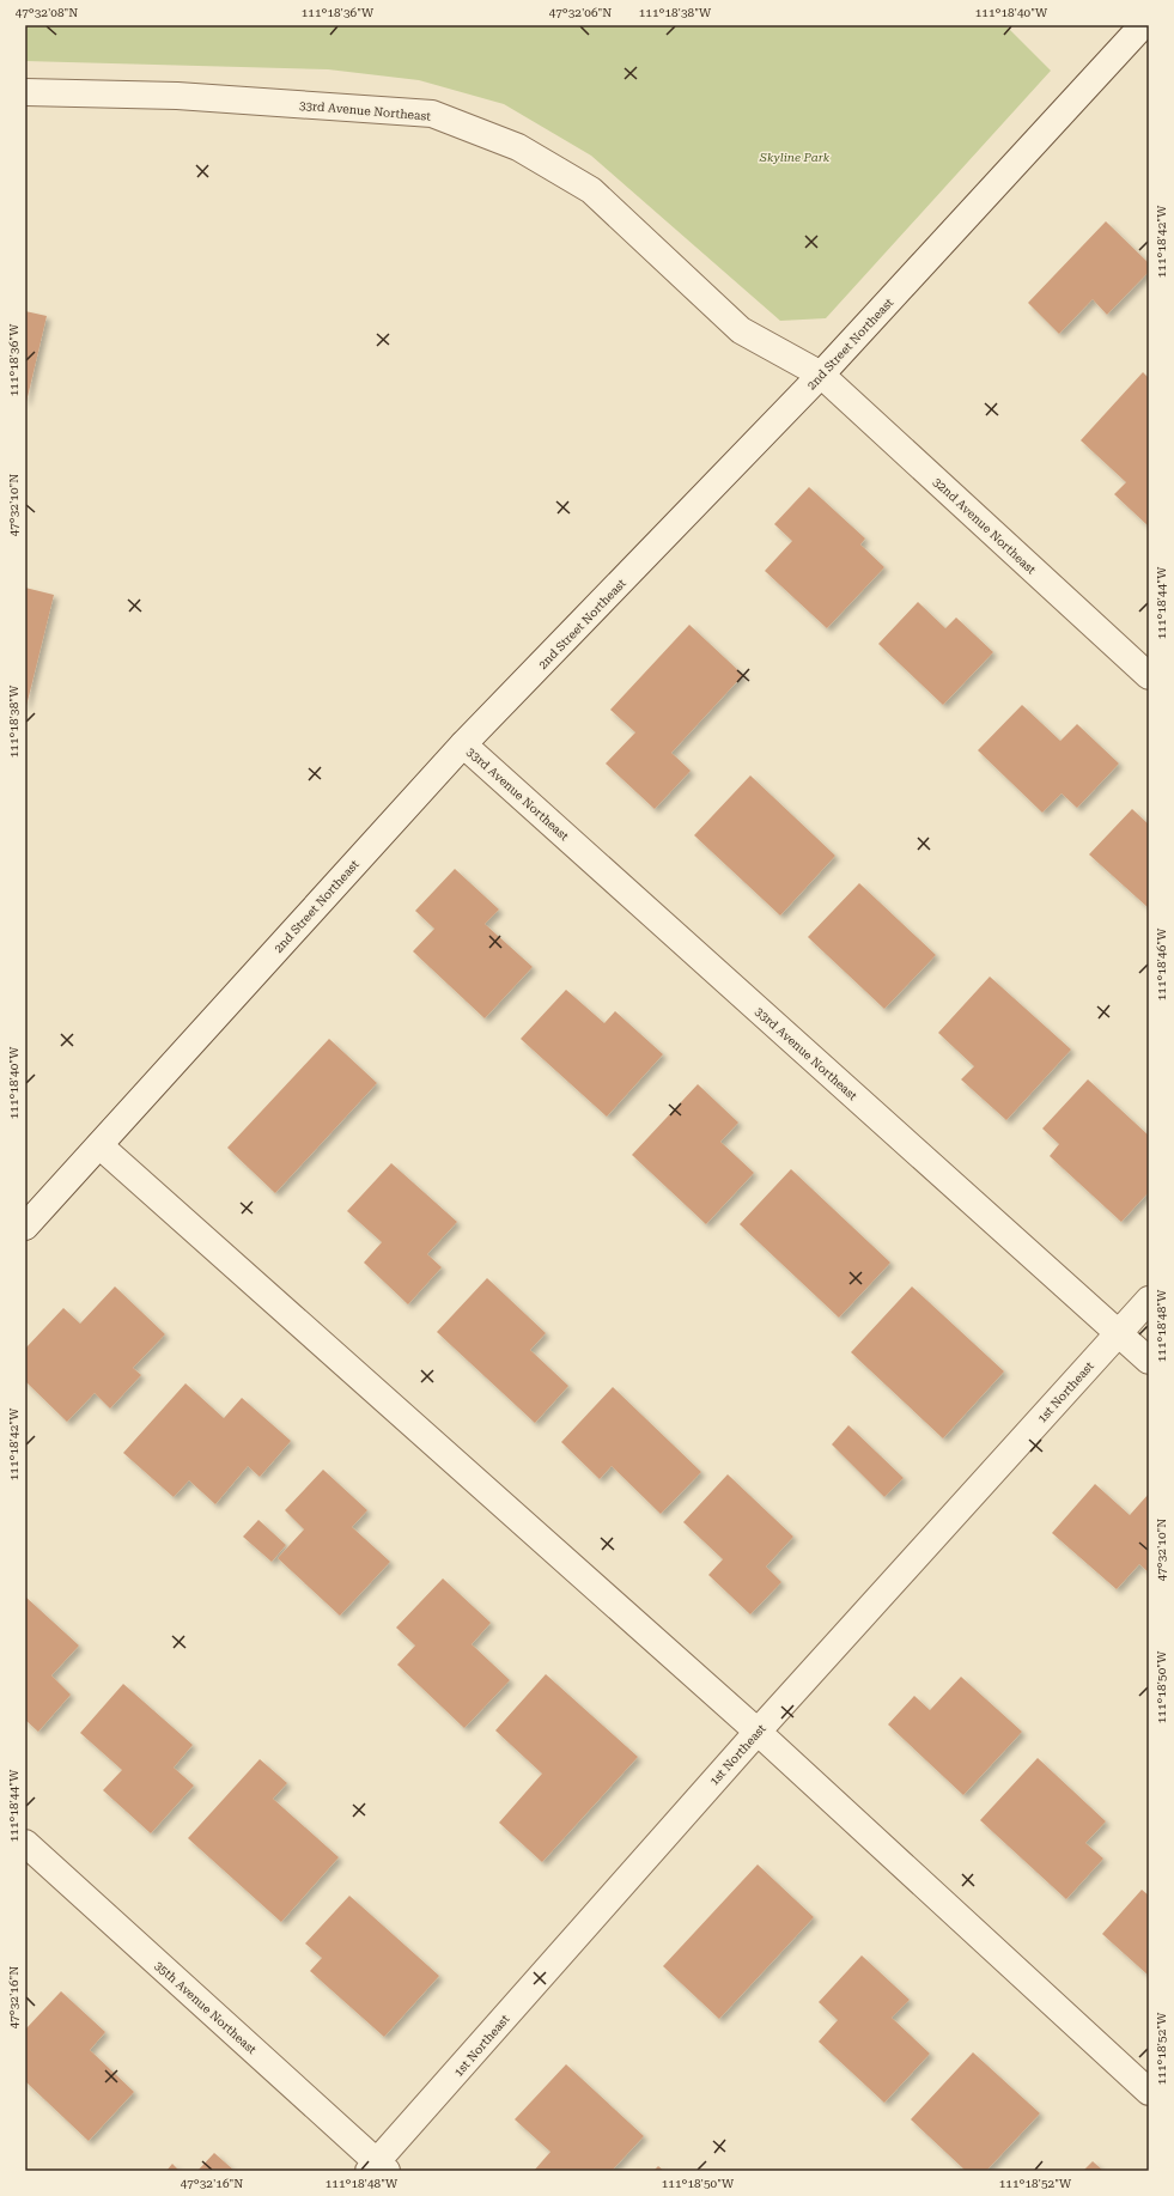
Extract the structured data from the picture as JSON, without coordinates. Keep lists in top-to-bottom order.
{
  "streets": {
    "street": [
      "33rd Avenue Northeast",
      "2nd Street Northeast",
      "32nd Avenue Northeast",
      "1st Northeast",
      "35th Avenue Northeast"
    ]
  },
  "crossings": [
    ["33rd Avenue Northeast", "2nd Street Northeast"],
    ["33rd Avenue Northeast", "32nd Avenue Northeast"],
    ["33rd Avenue Northeast", "1st Northeast"],
    ["2nd Street Northeast", "32nd Avenue Northeast"],
    ["1st Northeast", "35th Avenue Northeast"]
  ],
  "parks": ["Skyline Park"],
  "coordinates": [
    "47°32'08\"N",
    "111°18'36\"W",
    "47°32'06\"N",
    "111°18'38\"W",
    "111°18'40\"W",
    "111°18'42\"W",
    "47°32'10\"N",
    "111°18'44\"W",
    "111°18'46\"W",
    "111°18'48\"W",
    "111°18'50\"W",
    "47°32'16\"N",
    "111°18'52\"W"
  ]
}
